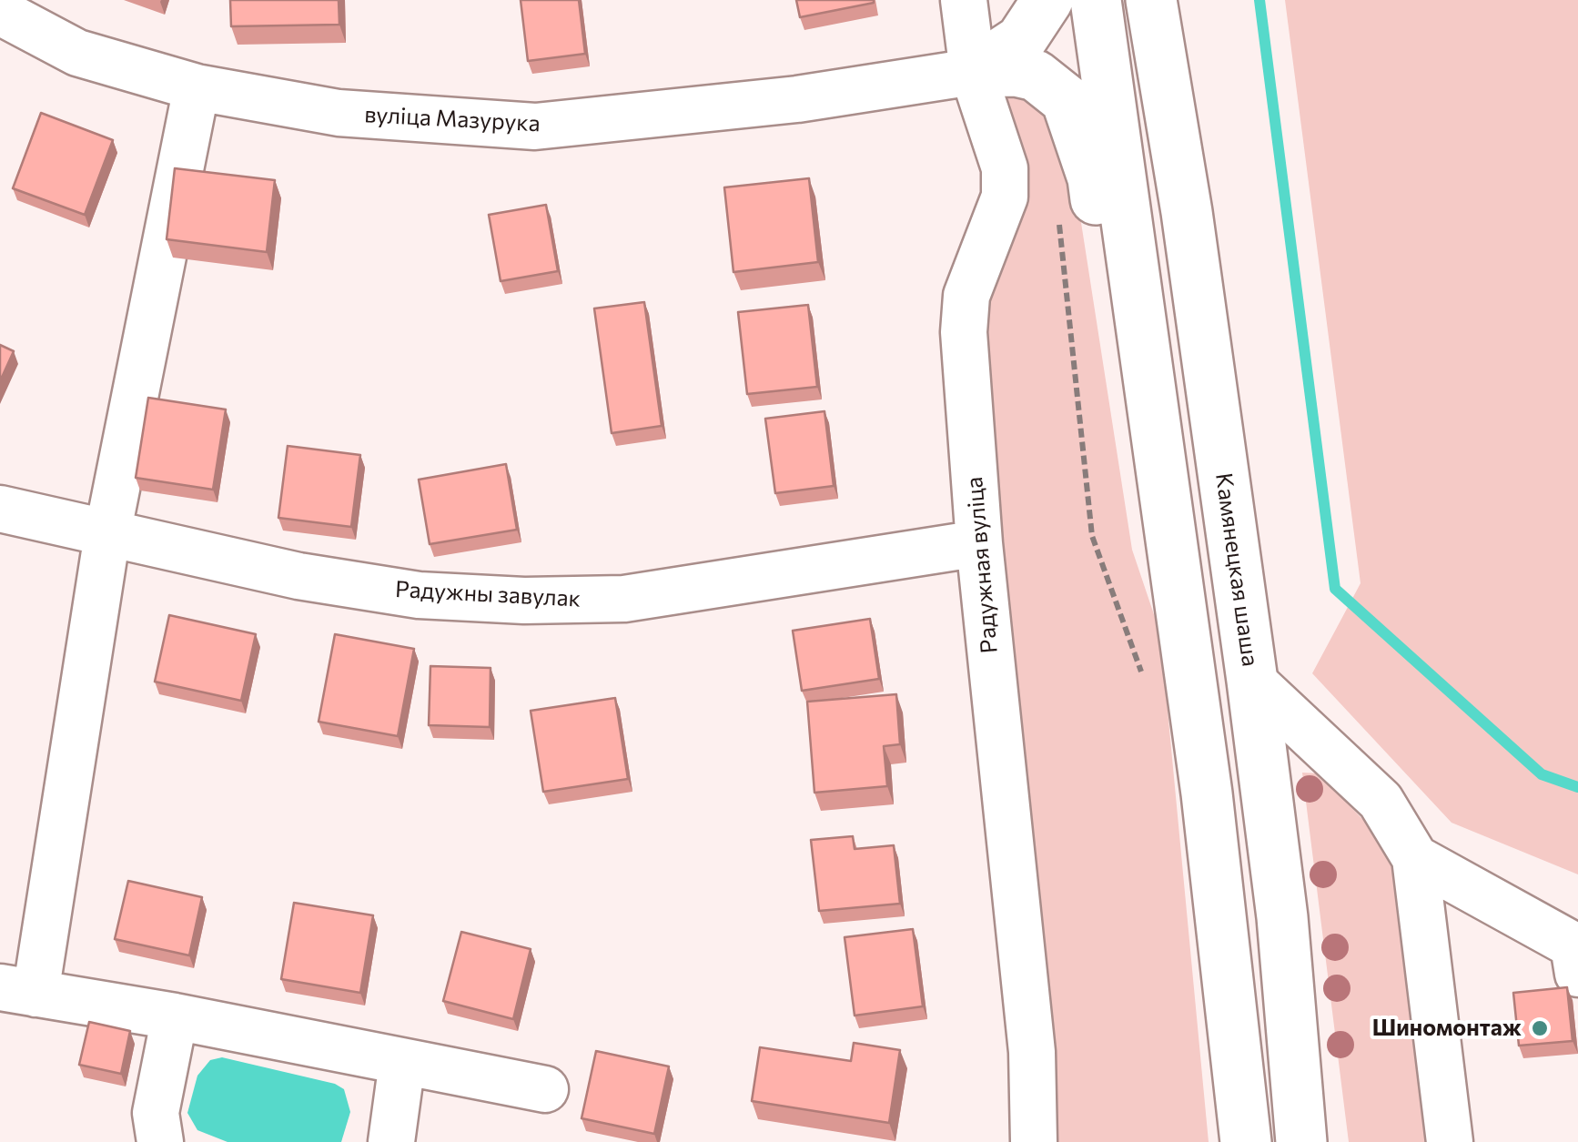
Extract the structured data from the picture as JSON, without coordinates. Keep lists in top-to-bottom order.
{
  "streets": {
    "main road": ["Камянецкая шаша"],
    "street": ["вуліца Мазурука", "Радужная вуліца", "Радужны завулак"]
  },
  "crossings": [
    ["вуліца Мазурука", "Радужная вуліца"],
    ["Радужная вуліца", "Радужны завулак"]
  ],
  "places": ["Шиномонтаж"]
}
